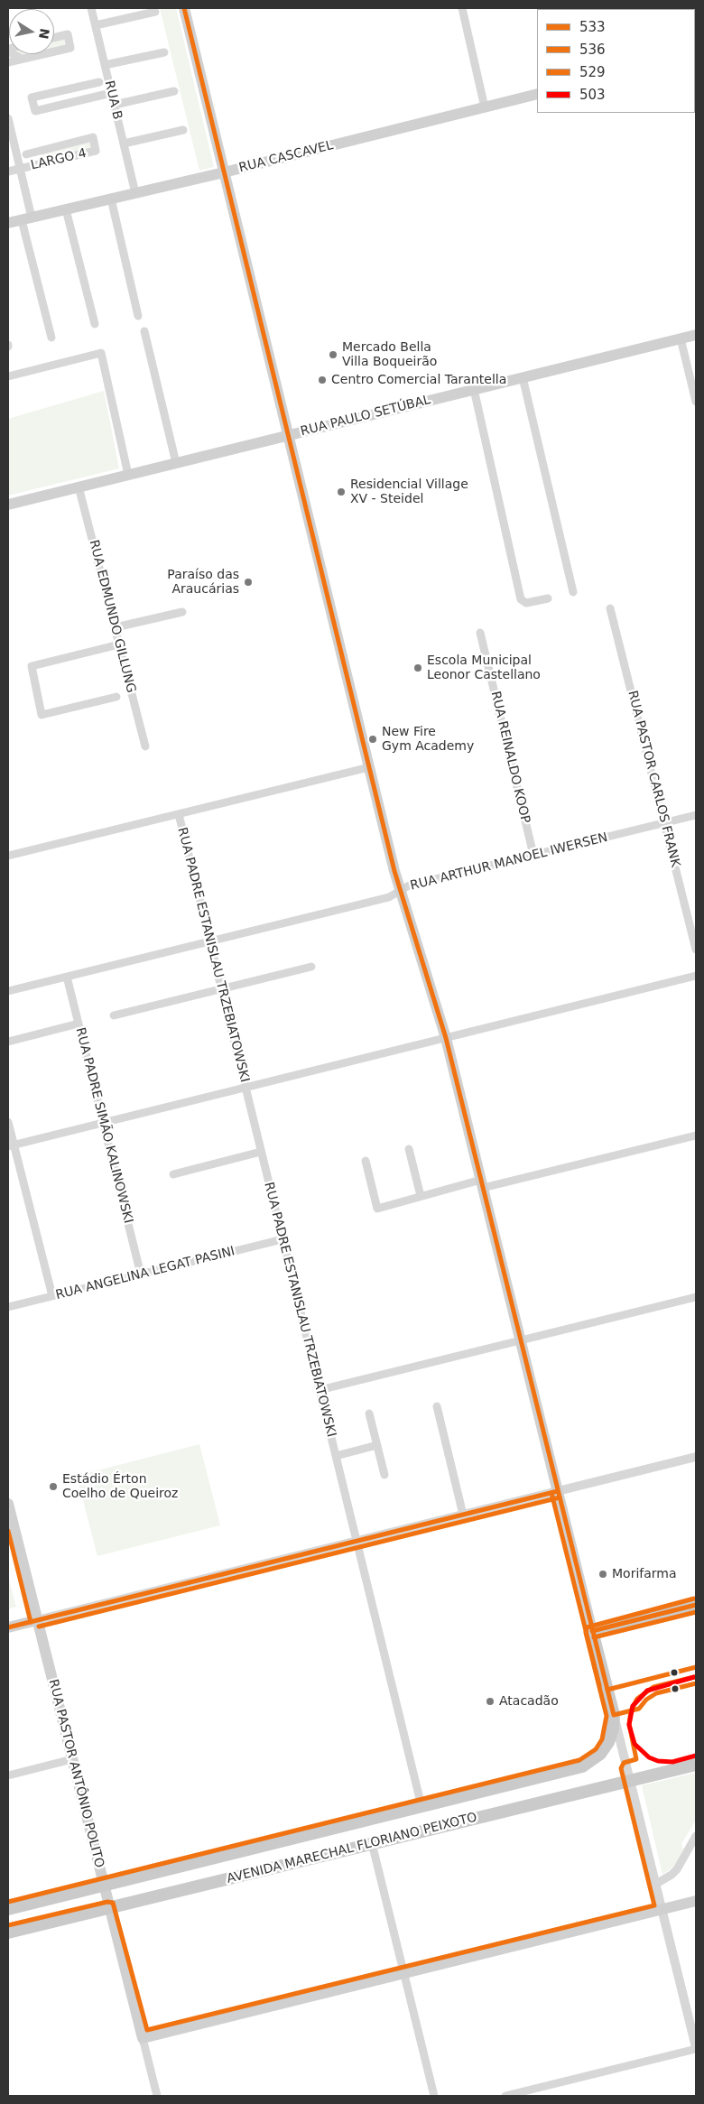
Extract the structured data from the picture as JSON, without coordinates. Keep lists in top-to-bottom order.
{
  "streets": {
    "main road": [
      "RUA CASCAVEL",
      "RUA PAULO SETÚBAL",
      "RUA PASTOR ANTÔNIO POLITO",
      "AVENIDA MARECHAL FLORIANO PEIXOTO"
    ],
    "street": [
      "RUA B",
      "LARGO 4",
      "RUA EDMUNDO GILLUNG",
      "RUA REINALDO KOOP",
      "RUA PASTOR CARLOS FRANK",
      "RUA ARTHUR MANOEL IWERSEN",
      "RUA PADRE ESTANISLAU TRZEBIATOWSKI",
      "RUA PADRE SIMÃO KALINOWSKI",
      "RUA ANGELINA LEGAT PASINI"
    ]
  },
  "crossings": [
    ["RUA B", "RUA CASCAVEL"],
    ["RUA PAULO SETÚBAL", "RUA EDMUNDO GILLUNG"],
    ["RUA REINALDO KOOP", "RUA ARTHUR MANOEL IWERSEN"],
    ["RUA PASTOR CARLOS FRANK", "RUA ARTHUR MANOEL IWERSEN"],
    ["RUA ARTHUR MANOEL IWERSEN", "RUA PADRE ESTANISLAU TRZEBIATOWSKI"],
    ["RUA ARTHUR MANOEL IWERSEN", "RUA PADRE SIMÃO KALINOWSKI"],
    ["RUA PADRE ESTANISLAU TRZEBIATOWSKI", "RUA ANGELINA LEGAT PASINI"],
    ["RUA PADRE ESTANISLAU TRZEBIATOWSKI", "AVENIDA MARECHAL FLORIANO PEIXOTO"],
    ["RUA PADRE SIMÃO KALINOWSKI", "RUA ANGELINA LEGAT PASINI"],
    ["RUA PASTOR ANTÔNIO POLITO", "AVENIDA MARECHAL FLORIANO PEIXOTO"]
  ],
  "places": [
    "Mercado Bella Villa Boqueirão",
    "Centro Comercial Tarantella",
    "Residencial Village XV - Steidel",
    "Paraíso das Araucárias",
    "Escola Municipal Leonor Castellano",
    "New Fire Gym Academy",
    "Estádio Érton Coelho de Queiroz",
    "Morifarma",
    "Atacadão"
  ],
  "lines": [
    "transit line 533",
    "transit line 536",
    "transit line 529",
    "transit line 503"
  ],
  "legend": [
    "533",
    "536",
    "529",
    "503"
  ],
  "north": "right"
}
